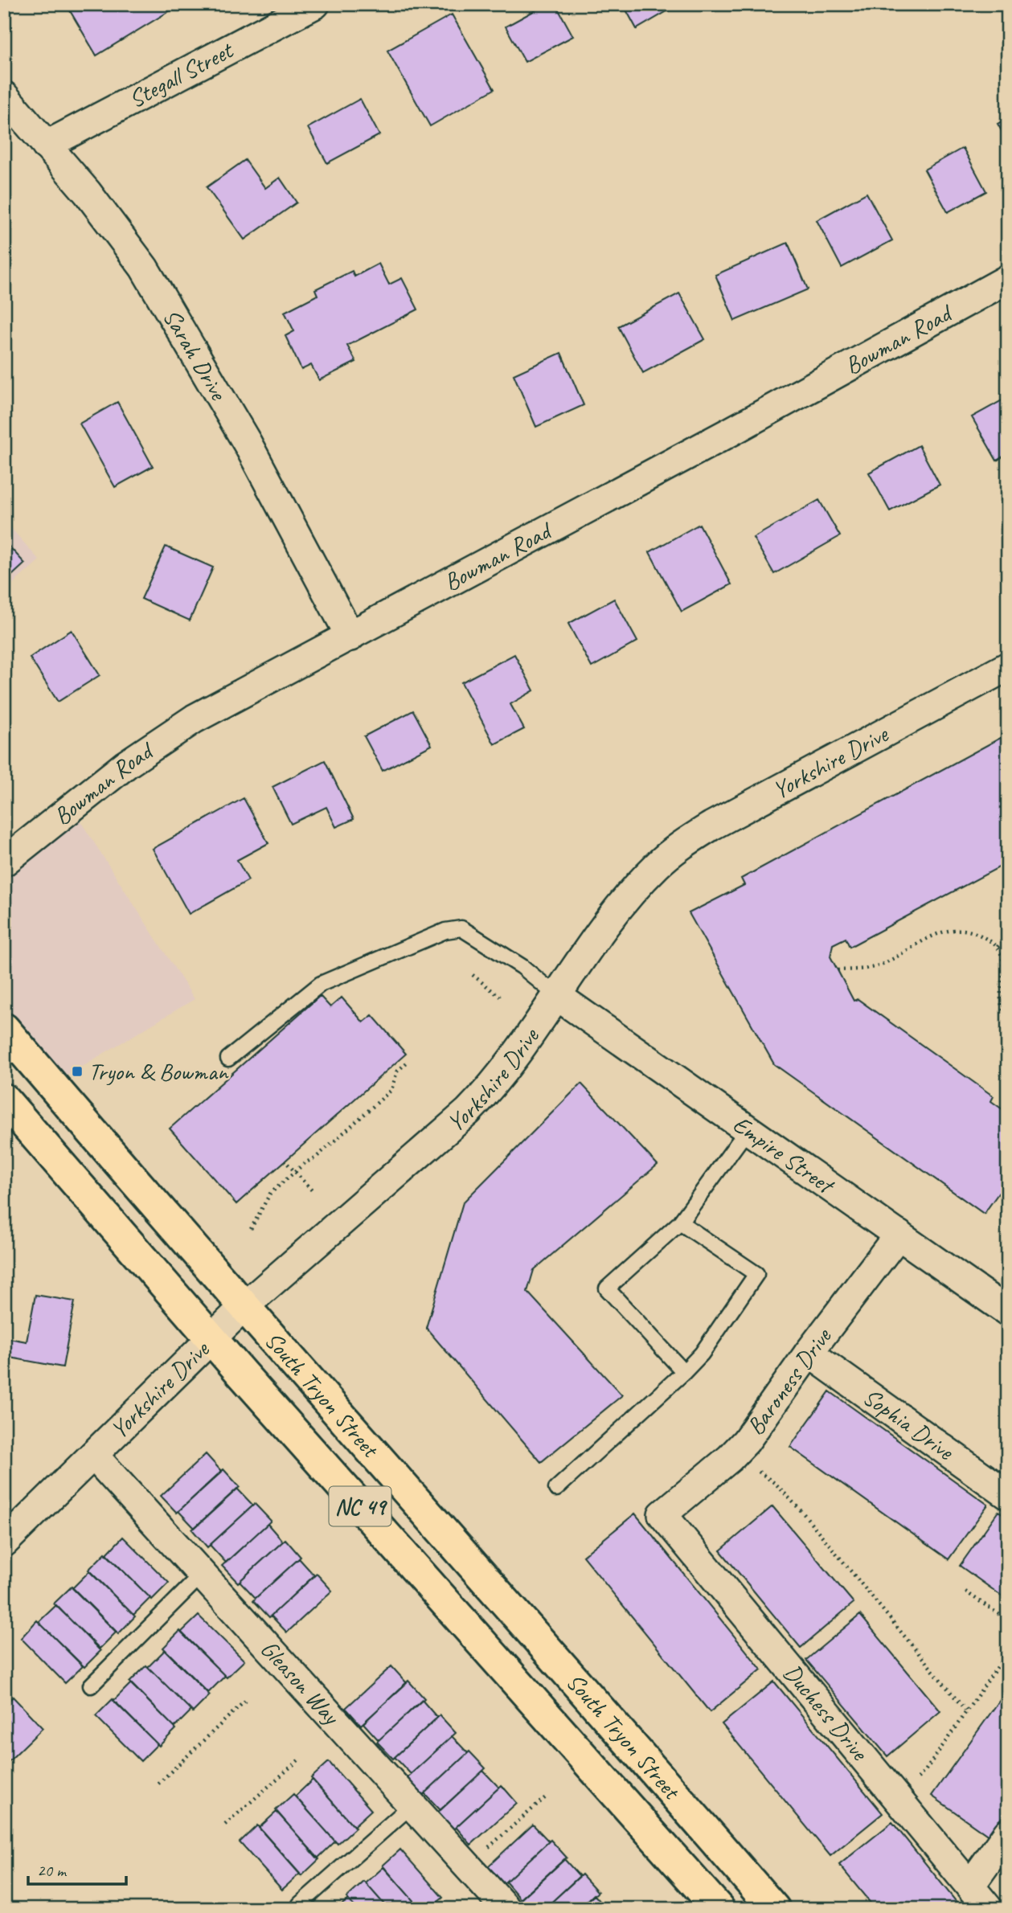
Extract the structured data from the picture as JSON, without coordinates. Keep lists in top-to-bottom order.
{
  "streets": {
    "main road": ["South Tryon Street", "NC 49"],
    "street": [
      "Stegall Street",
      "Bowman Road",
      "Sarah Drive",
      "Yorkshire Drive",
      "Empire Street",
      "Baroness Drive",
      "Sophia Drive",
      "Gleason Way",
      "Duchess Drive"
    ]
  },
  "crossings": [
    ["Stegall Street", "Sarah Drive"],
    ["Bowman Road", "Sarah Drive"],
    ["Yorkshire Drive", "Empire Street"],
    ["Yorkshire Drive", "South Tryon Street"],
    ["Yorkshire Drive", "Gleason Way"],
    ["Empire Street", "Baroness Drive"],
    ["Baroness Drive", "Sophia Drive"],
    ["Baroness Drive", "Duchess Drive"]
  ],
  "places": {
    "transit": ["Tryon & Bowman"]
  },
  "scale_bar": "20 m"
}
